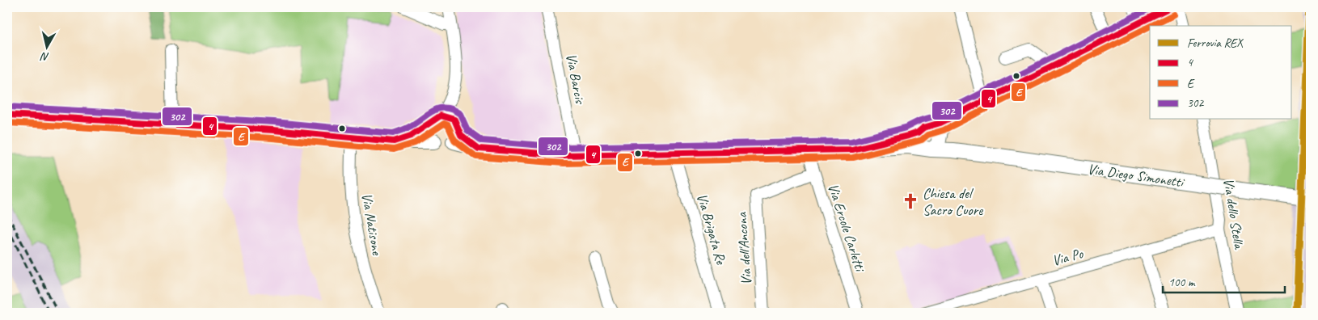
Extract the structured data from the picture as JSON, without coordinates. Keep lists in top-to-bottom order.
{
  "streets": {
    "main road": ["Via Diego Simonetti"],
    "street": [
      "Via Barcis",
      "Via dello Stella",
      "Via Natisone",
      "Via Ercole Carletti",
      "Via Brigata Re",
      "Via dell'Ancona",
      "Via Po"
    ]
  },
  "crossings": [
    ["Via dello Stella", "Via Po"],
    ["Via Ercole Carletti", "Via dell'Ancona"]
  ],
  "places": {
    "church": ["Chiesa del Sacro Cuore"]
  },
  "lines": [
    "rail line REX",
    "transit line 4",
    "transit line 302",
    "transit line E"
  ],
  "legend": [
    "Ferrovia REX",
    "4",
    "E",
    "302"
  ],
  "scale_bar": "100 m",
  "north": "bottom"
}
